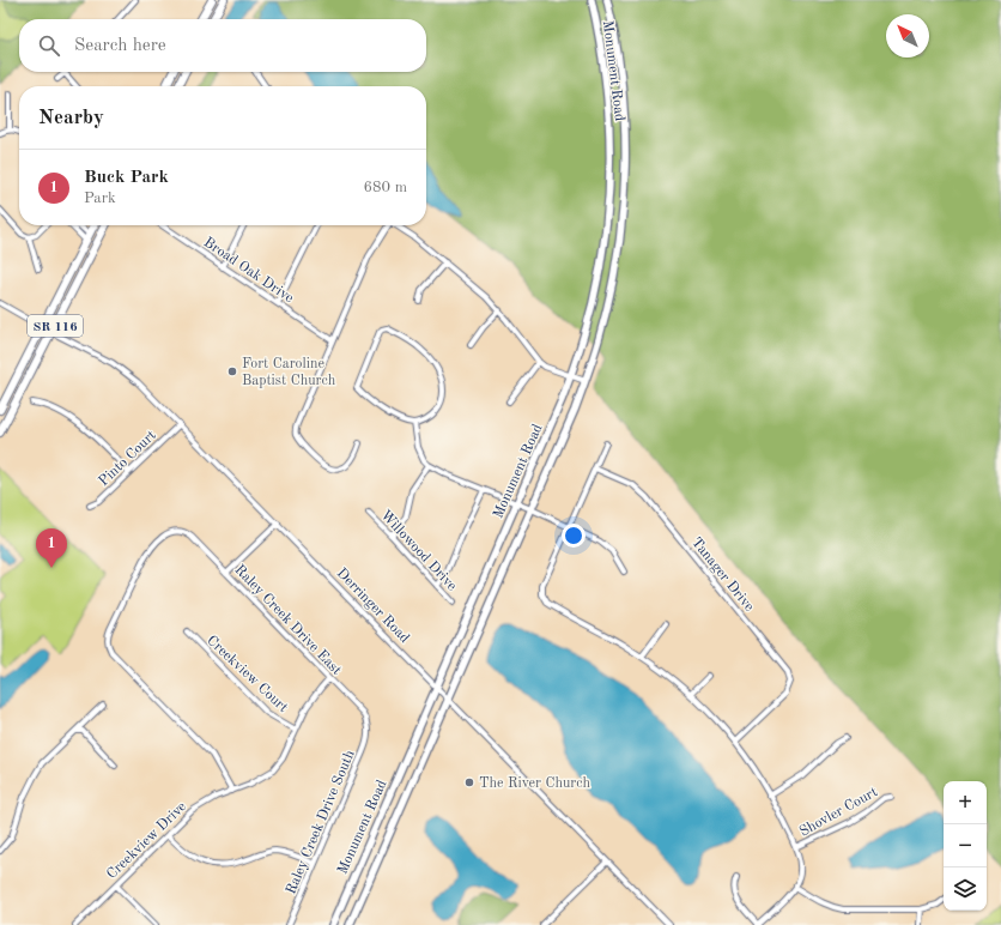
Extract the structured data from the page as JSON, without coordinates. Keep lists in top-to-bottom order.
{
  "streets": {
    "main road": ["Monument Road", "SR 116"],
    "street": [
      "Broad Oak Drive",
      "Pinto Court",
      "Willowood Drive",
      "Tanager Drive",
      "Derringer Road",
      "Raley Creek Drive East",
      "Creekview Court",
      "Shovler Court",
      "Raley Creek Drive South",
      "Creekview Drive"
    ]
  },
  "crossings": [
    ["Monument Road", "Derringer Road"],
    ["SR 116", "Derringer Road"],
    ["Pinto Court", "Derringer Road"],
    ["Raley Creek Drive East", "Raley Creek Drive South"],
    ["Raley Creek Drive East", "Creekview Drive"],
    ["Creekview Court", "Creekview Drive"]
  ],
  "places": ["Fort Caroline Baptist Church", "The River Church"],
  "north": "top left",
  "page": {
    "search": "Search here",
    "heading": "Nearby",
    "list": [
      {
        "mark": "1",
        "name": "Buck Park",
        "note": "Park",
        "value": "680 m"
      }
    ],
    "pins": "1",
    "map_buttons": ["+", "−"]
  }
}
